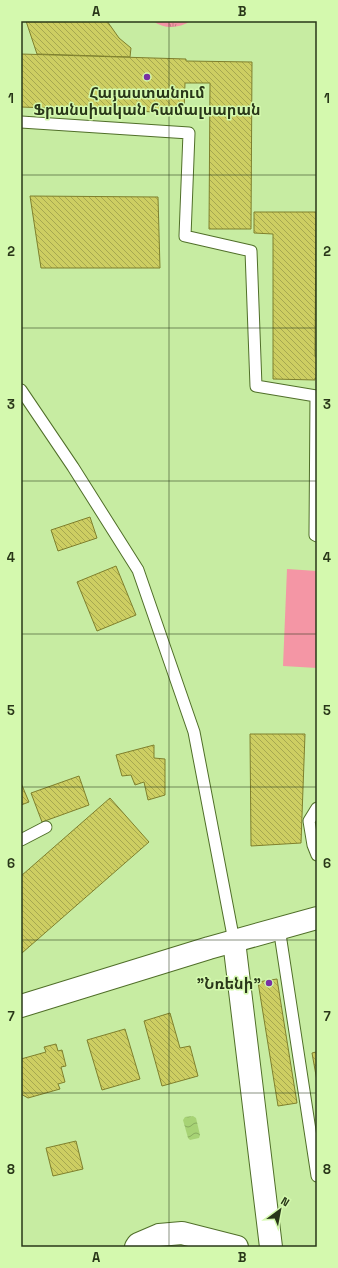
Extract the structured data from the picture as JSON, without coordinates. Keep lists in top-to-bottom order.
{
  "places": ["Հայաստանում Ֆրանսիական համալսարան", "\"Նռենի\""],
  "north": "top right",
  "grid": {
    "columns": ["A", "B"],
    "rows": [
      "1",
      "2",
      "3",
      "4",
      "5",
      "6",
      "7",
      "8"
    ]
  }
}
